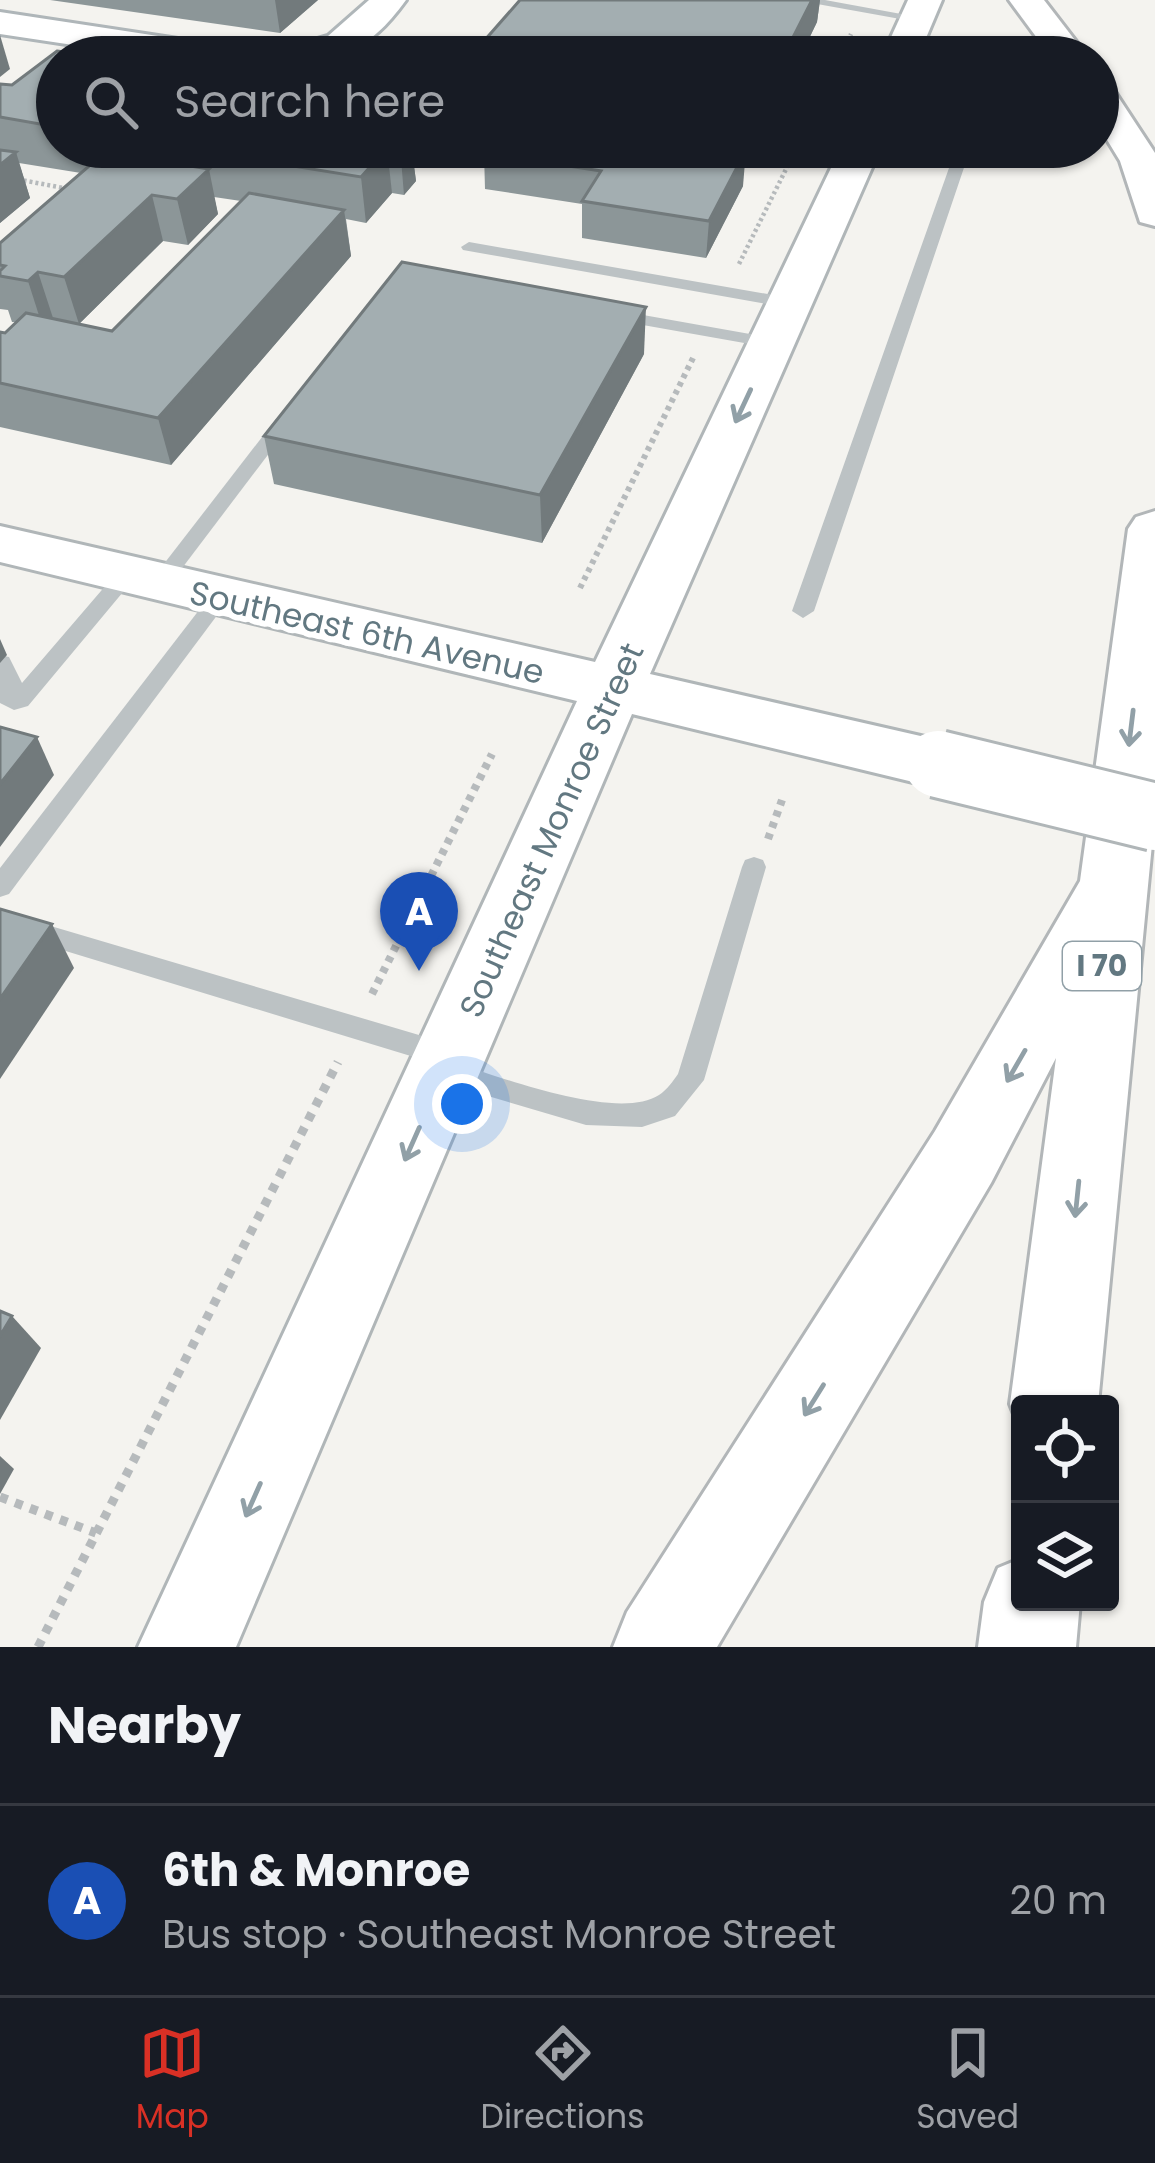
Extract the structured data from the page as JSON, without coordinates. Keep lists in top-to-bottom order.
{
  "streets": {
    "main road": ["Southeast 6th Avenue", "Southeast Monroe Street", "I 70"]
  },
  "crossings": [
    ["Southeast 6th Avenue", "Southeast Monroe Street"]
  ],
  "page": {
    "search": "Search here",
    "pins": "A",
    "heading": "Nearby",
    "list": [
      {
        "mark": "A",
        "name": "6th & Monroe",
        "note": "Bus stop · Southeast Monroe Street",
        "value": "20 m"
      }
    ],
    "nav": ["Map", "Directions", "Saved"]
  }
}
